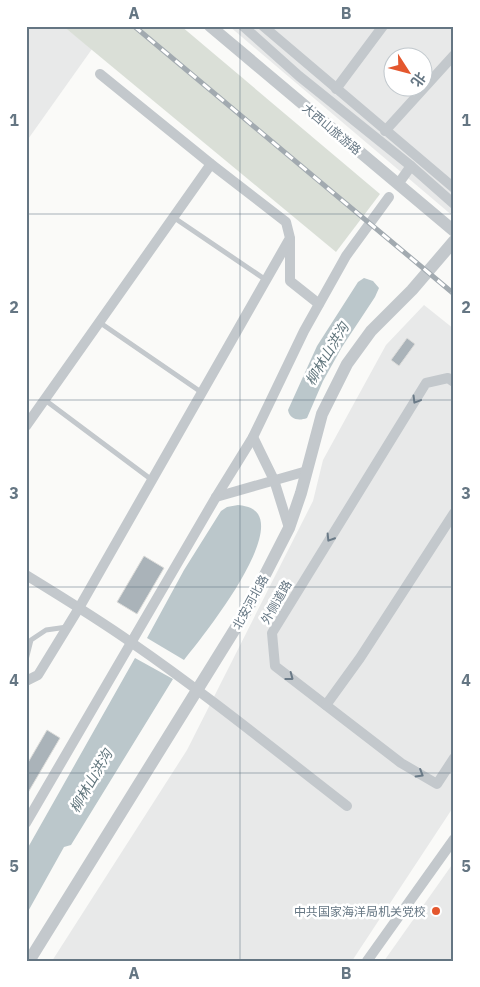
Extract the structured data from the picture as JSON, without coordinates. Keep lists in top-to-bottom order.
{
  "streets": {
    "street": ["大西山旅游路", "北安河北路", "外侧道路"]
  },
  "water": ["柳林山洪沟"],
  "places": ["中共国家海洋局机关党校"],
  "north": "bottom right",
  "grid": {
    "columns": ["A", "B"],
    "rows": [
      "1",
      "2",
      "3",
      "4",
      "5"
    ]
  }
}
